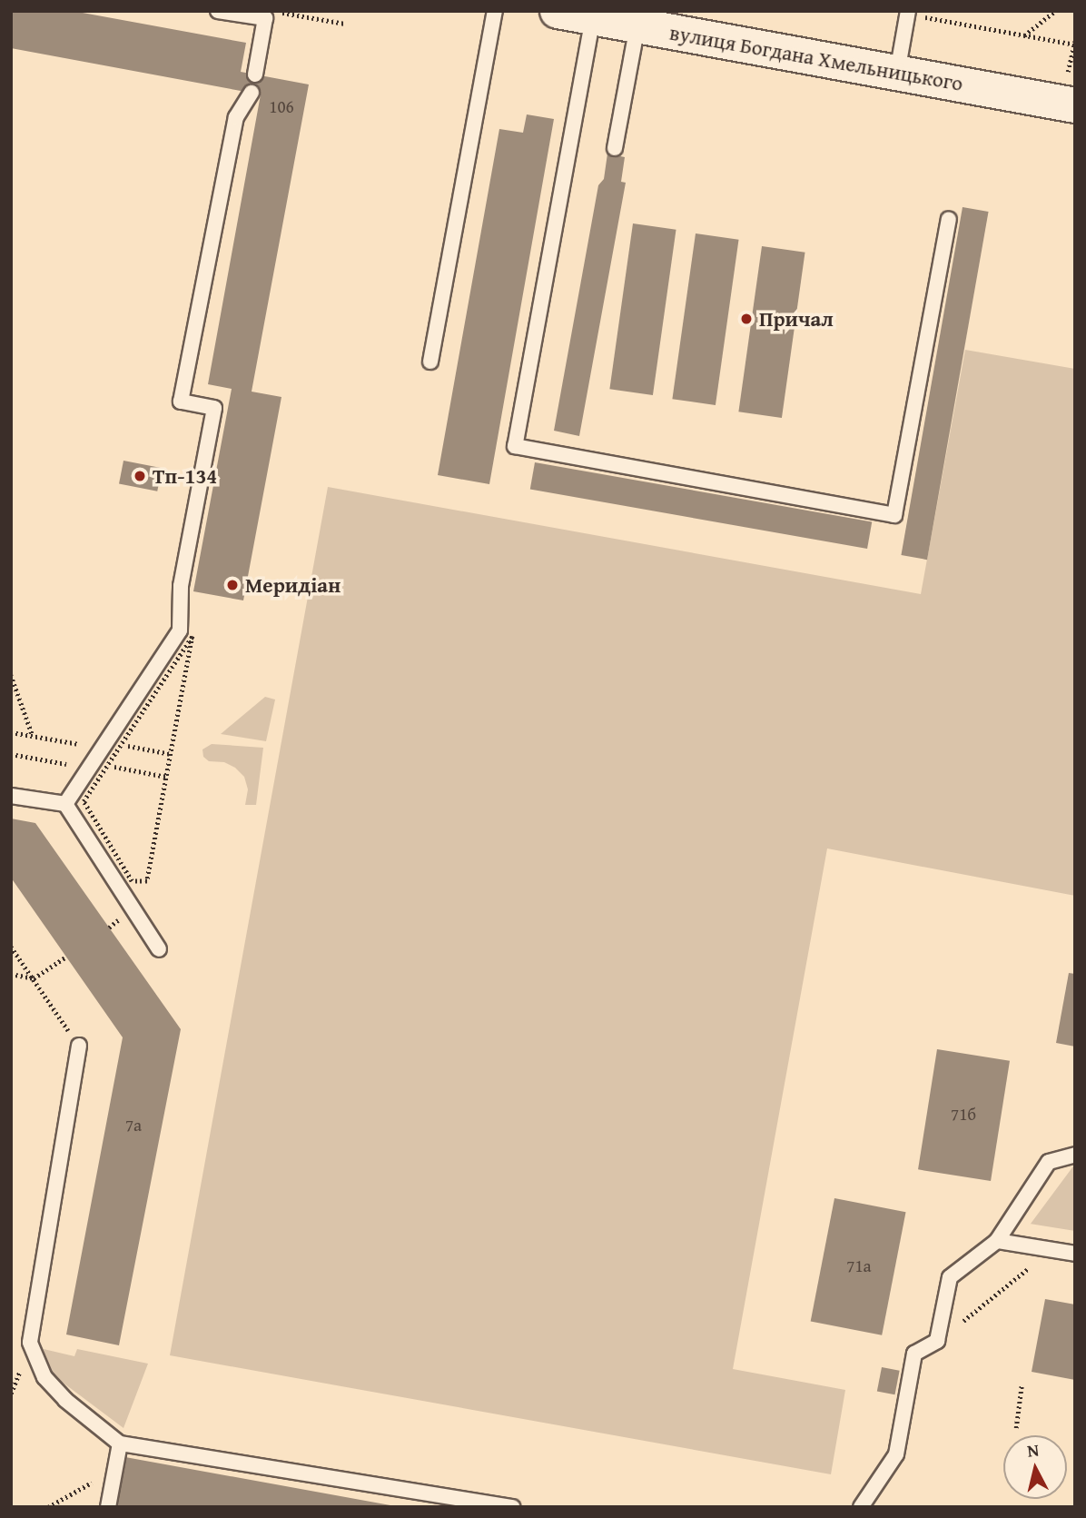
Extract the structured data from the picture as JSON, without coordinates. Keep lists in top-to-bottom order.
{
  "streets": {
    "street": ["вулиця Богдана Хмельницького"]
  },
  "places": ["Причал", "Тп-134", "Меридіан"],
  "house_numbers": [
    "106",
    "71б",
    "7а",
    "71а"
  ],
  "north": "top"
}
